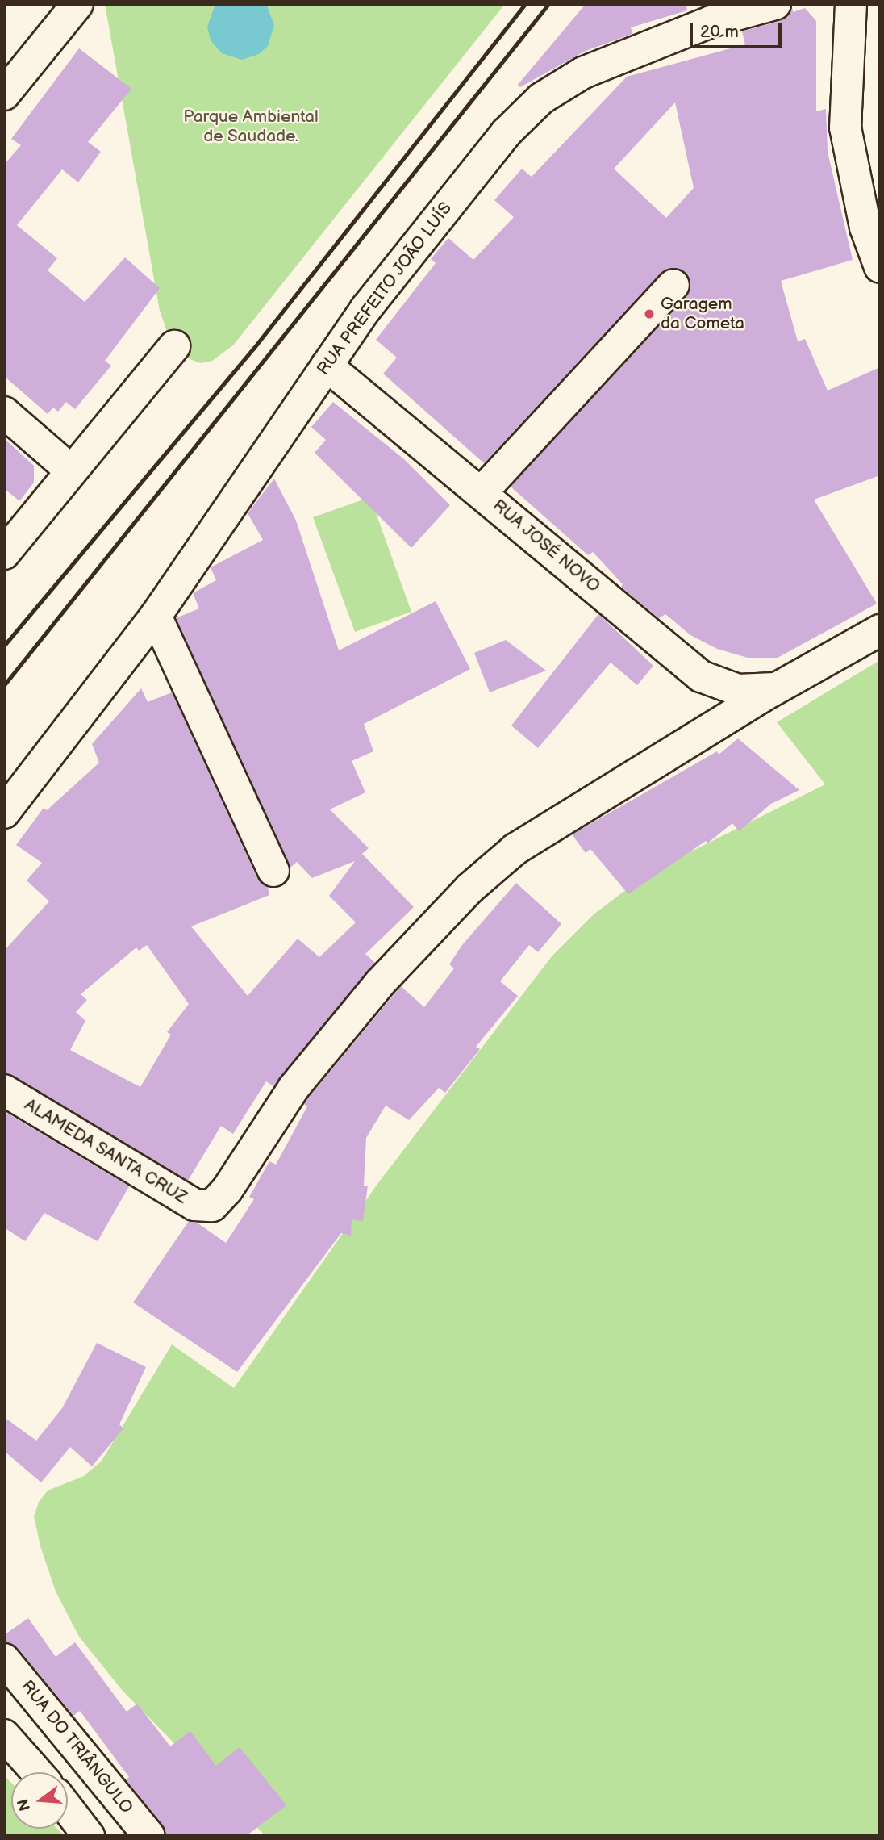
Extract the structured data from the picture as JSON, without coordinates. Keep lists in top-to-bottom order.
{
  "streets": {
    "street": [
      "RUA PREFEITO JOÃO LUÍS",
      "RUA JOSÉ NOVO",
      "ALAMEDA SANTA CRUZ",
      "RUA DO TRIÂNGULO"
    ]
  },
  "crossings": [
    ["RUA PREFEITO JOÃO LUÍS", "RUA JOSÉ NOVO"],
    ["RUA JOSÉ NOVO", "ALAMEDA SANTA CRUZ"]
  ],
  "parks": ["Parque Ambiental de Saudade."],
  "places": ["Garagem da Cometa"],
  "scale_bar": "20 m",
  "north": "left"
}
